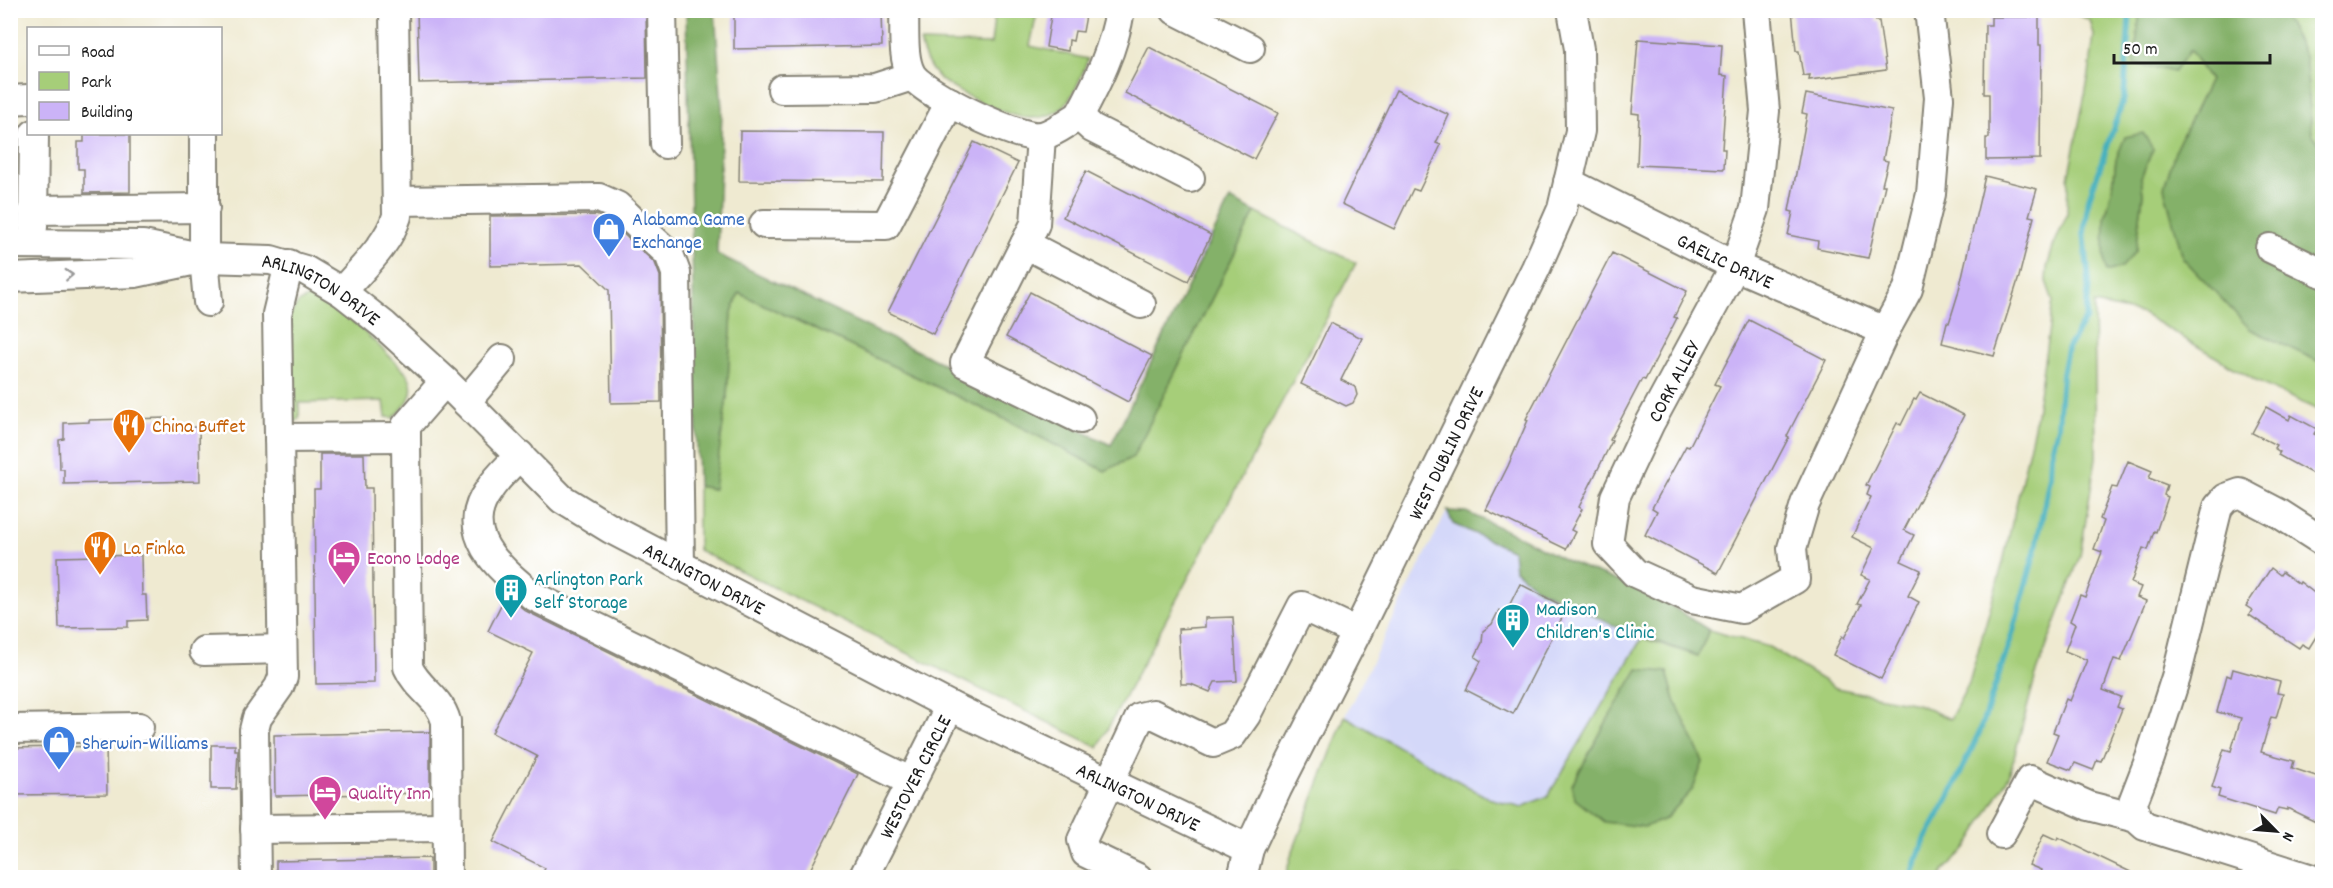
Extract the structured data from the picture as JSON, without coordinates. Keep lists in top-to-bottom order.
{
  "streets": {
    "street": [
      "GAELIC DRIVE",
      "ARLINGTON DRIVE",
      "CORK ALLEY",
      "WEST DUBLIN DRIVE",
      "WESTOVER CIRCLE"
    ]
  },
  "crossings": [
    ["GAELIC DRIVE", "CORK ALLEY"],
    ["GAELIC DRIVE", "WEST DUBLIN DRIVE"],
    ["ARLINGTON DRIVE", "WEST DUBLIN DRIVE"],
    ["ARLINGTON DRIVE", "WESTOVER CIRCLE"]
  ],
  "places": {
    "shop": ["Alabama Game Exchange", "Sherwin-Williams"],
    "restaurant": ["China Buffet", "La Finka"],
    "hotel": ["Econo Lodge", "Quality Inn"],
    "building": ["Arlington Park Self Storage", "Madison Children's Clinic"]
  },
  "legend": ["Road", "Park", "Building"],
  "scale_bar": "50 m",
  "north": "bottom right"
}
